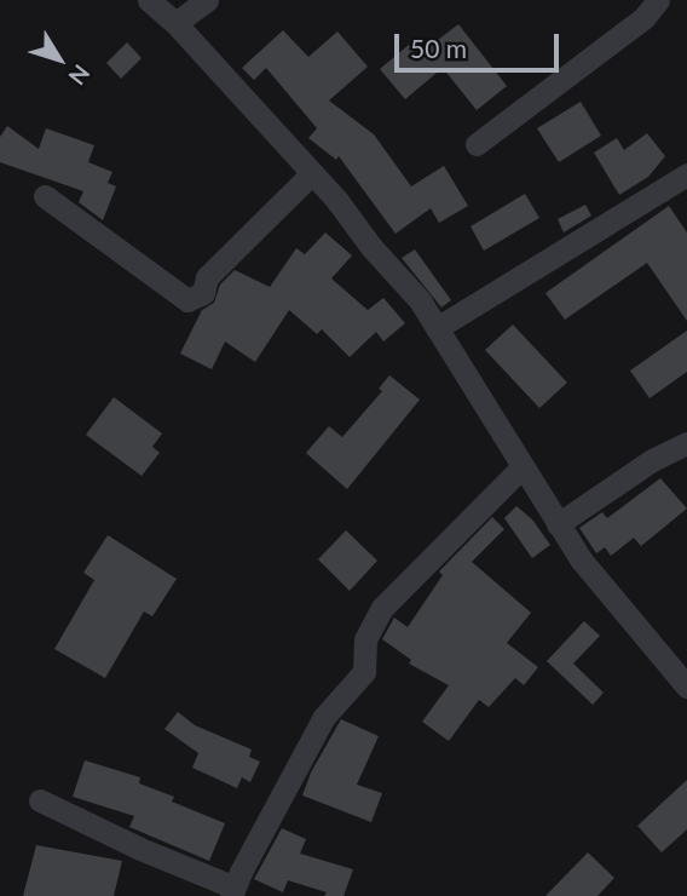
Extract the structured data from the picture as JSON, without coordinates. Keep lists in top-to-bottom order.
{
  "scale_bar": "50 m",
  "north": "bottom right"
}
